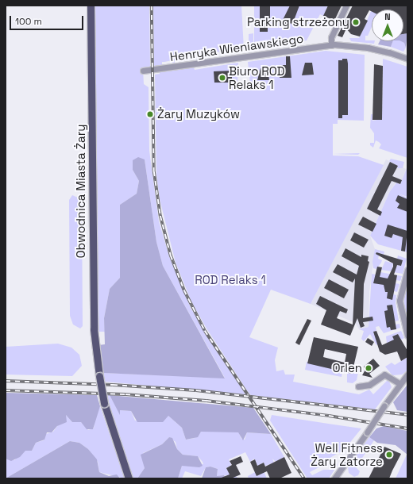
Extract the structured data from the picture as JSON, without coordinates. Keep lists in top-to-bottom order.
{
  "streets": {
    "main road": ["Obwodnica Miasta Żary"],
    "street": ["Henryka Wieniawskiego"]
  },
  "parks": ["ROD Relaks 1"],
  "places": [
    "Parking strzeżony",
    "Biuro ROD Relaks 1",
    "Żary Muzyków",
    "Orlen",
    "Well Fitness Żary Zatorze"
  ],
  "scale_bar": "100 m",
  "north": "top"
}
